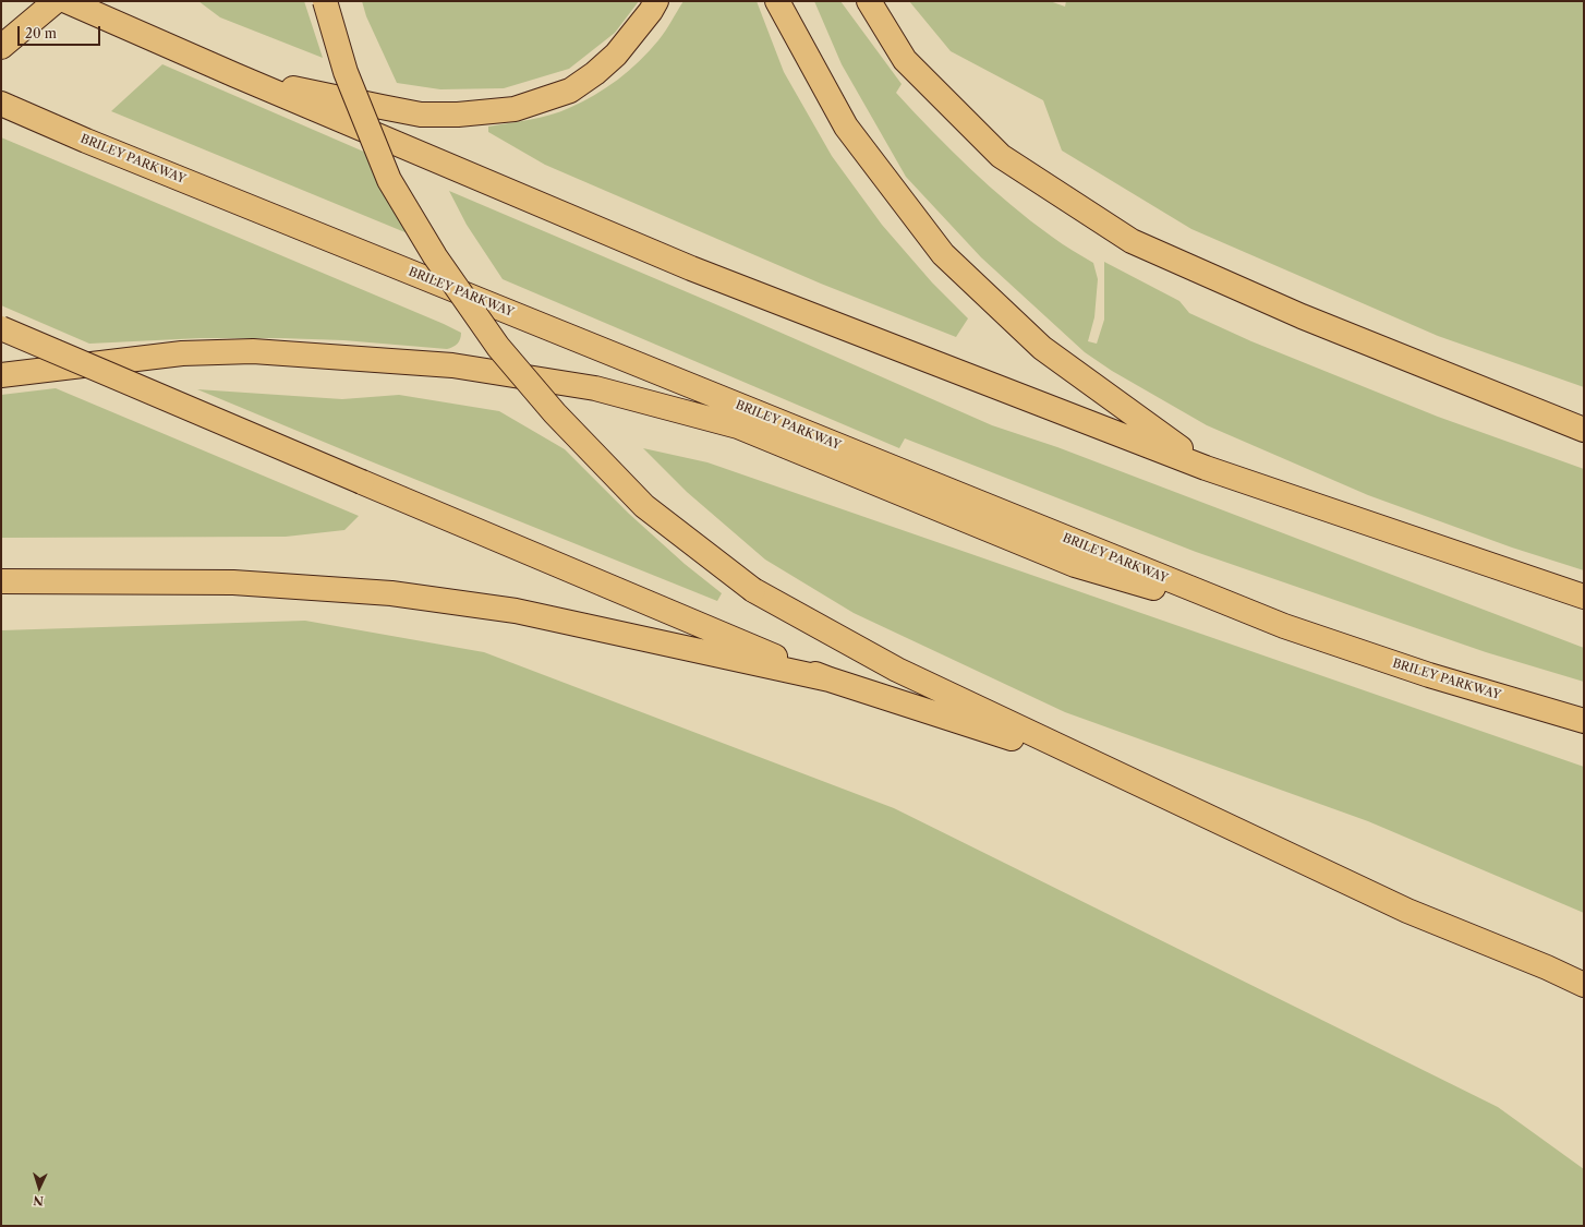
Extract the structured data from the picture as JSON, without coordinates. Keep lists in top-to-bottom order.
{
  "streets": {
    "highway": ["BRILEY PARKWAY"]
  },
  "scale_bar": "20 m",
  "north": "bottom"
}
